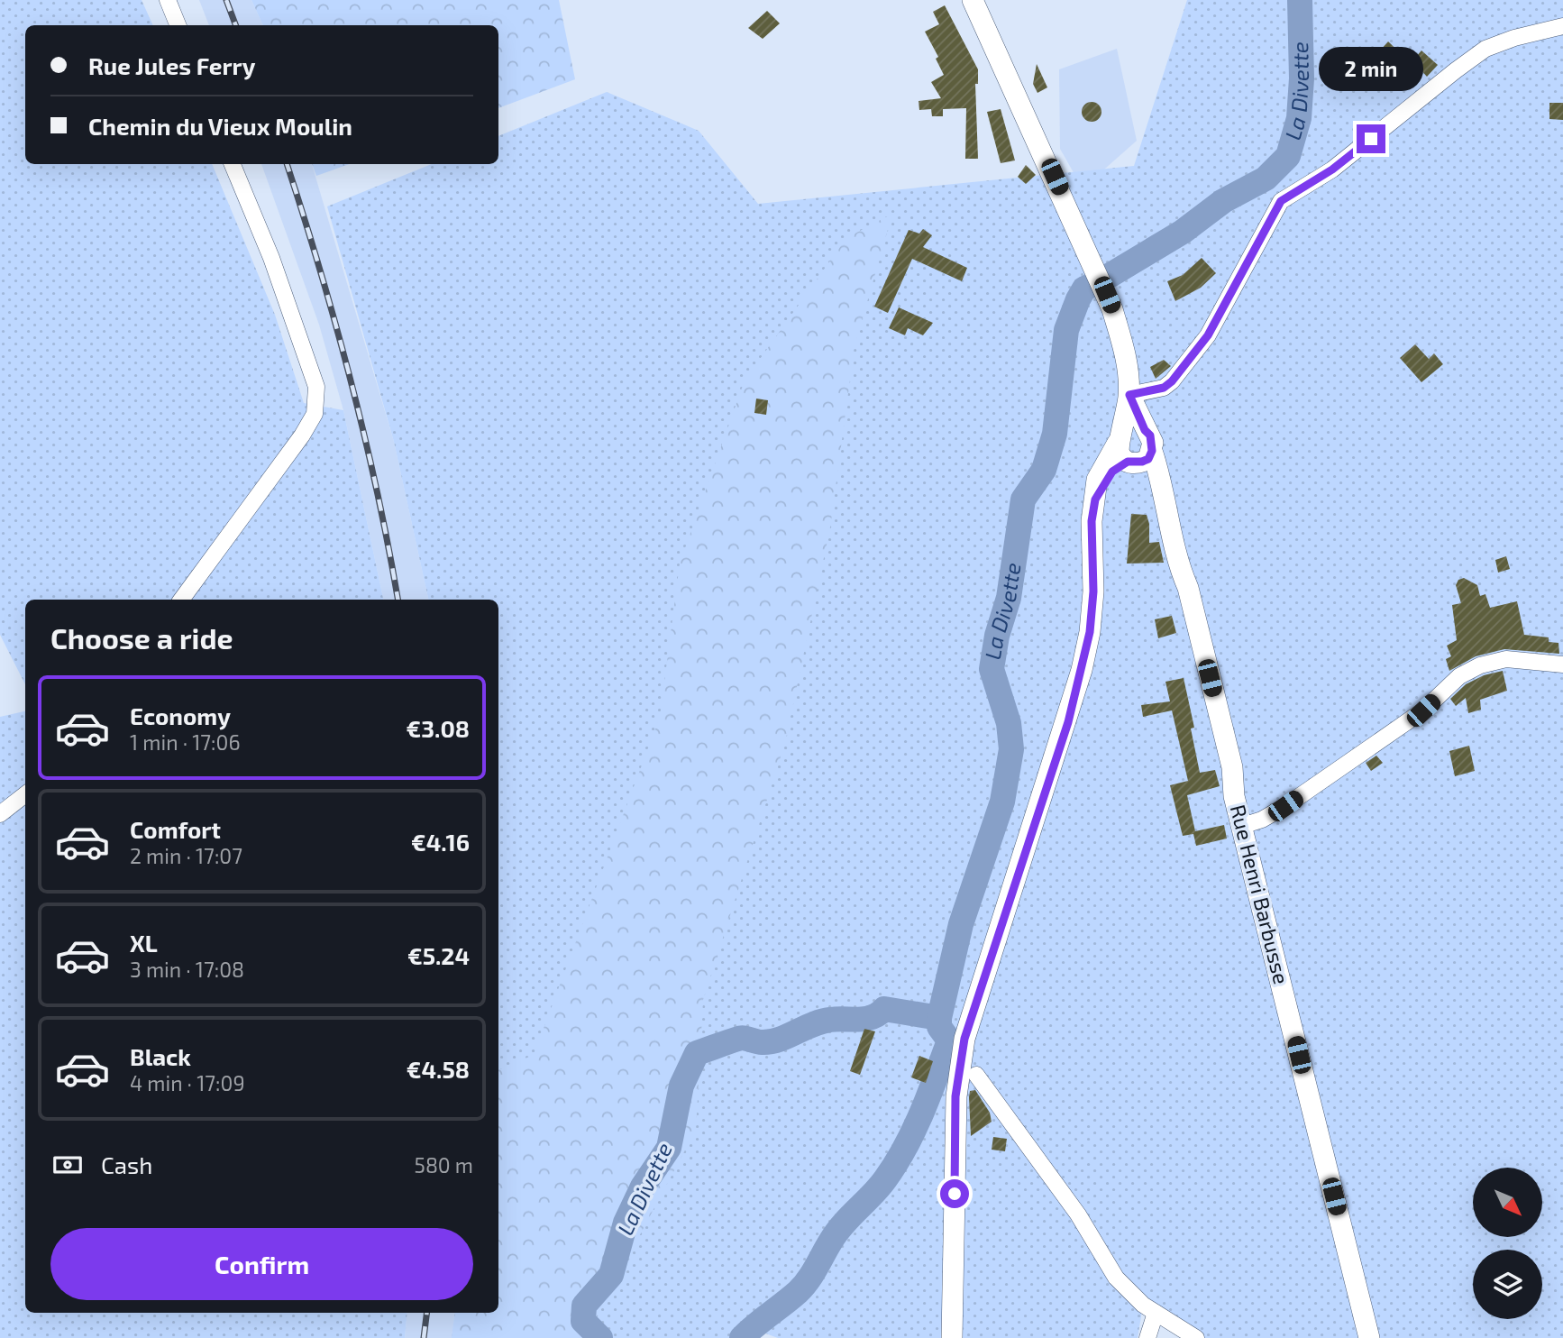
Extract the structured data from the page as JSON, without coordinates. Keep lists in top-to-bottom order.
{
  "streets": {
    "main road": ["Rue Henri Barbusse"]
  },
  "water": ["La Divette"],
  "north": "bottom right",
  "page": {
    "banner": ["Rue Jules Ferry", "Chemin du Vieux Moulin"],
    "bubble": "2 min",
    "heading": "Choose a ride",
    "list": [
      {
        "name": "Economy",
        "note": "1 min · 17:06",
        "value": "€3.08"
      },
      {
        "name": "Comfort",
        "note": "2 min · 17:07",
        "value": "€4.16"
      },
      {
        "name": "XL",
        "note": "3 min · 17:08",
        "value": "€5.24"
      },
      {
        "name": "Black",
        "note": "4 min · 17:09",
        "value": "€4.58"
      }
    ],
    "pay": ["Cash", "580 m"],
    "buttons": "Confirm"
  }
}
